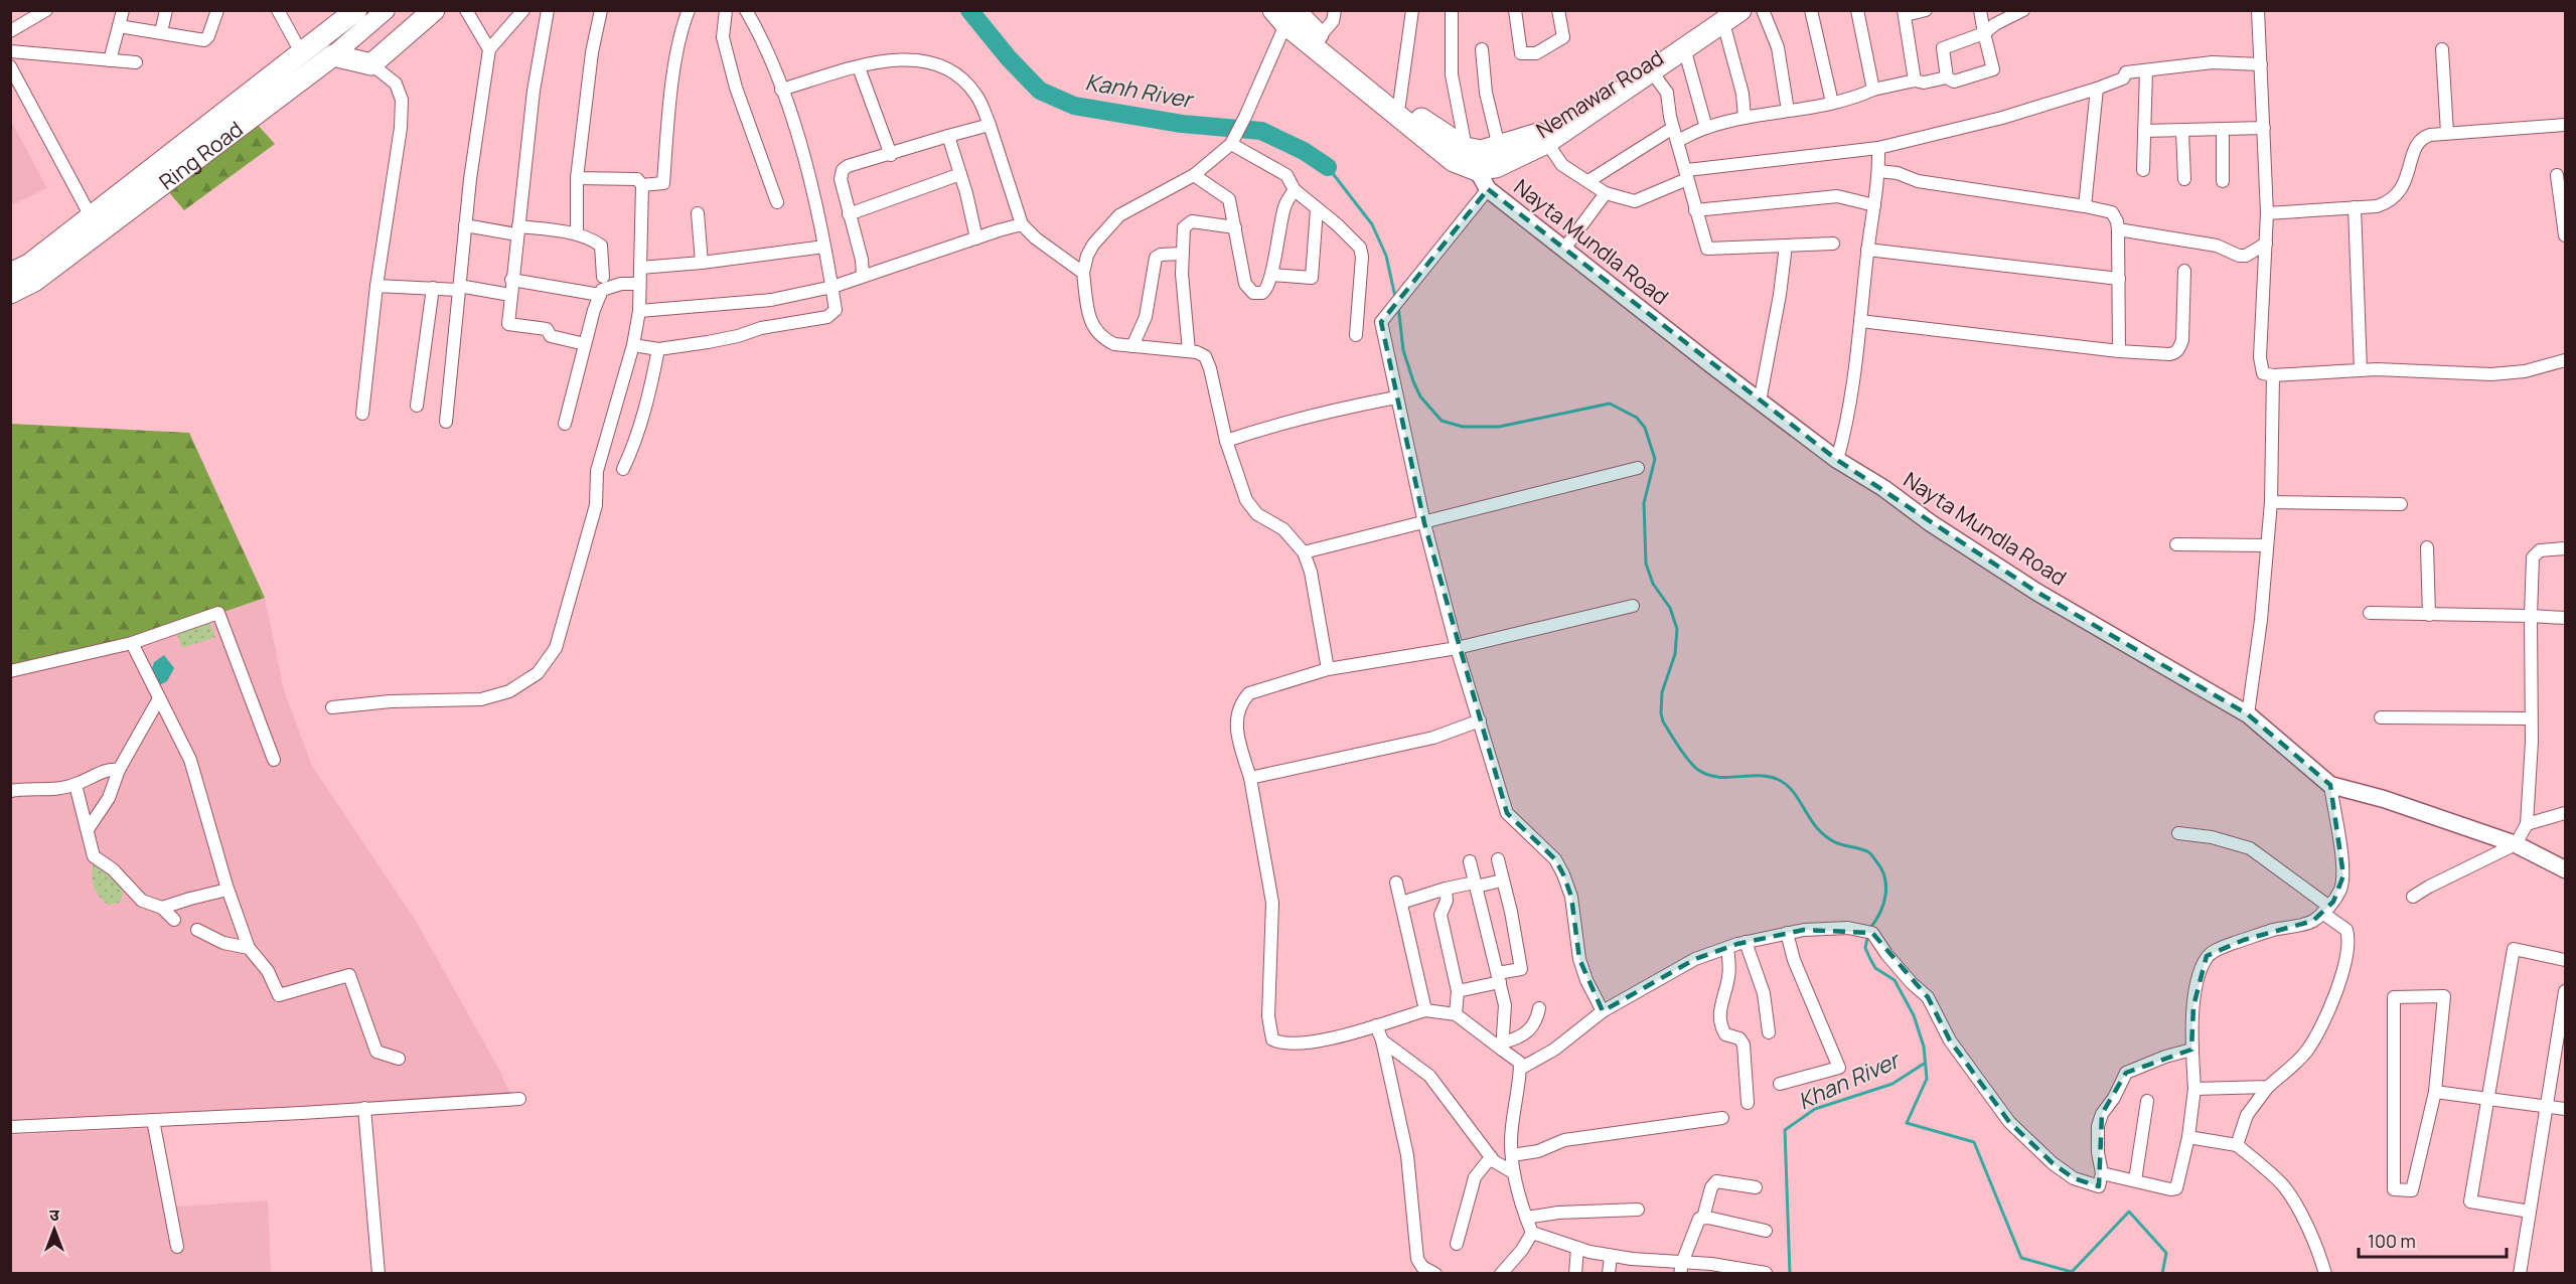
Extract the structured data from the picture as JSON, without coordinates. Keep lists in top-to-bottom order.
{
  "streets": {
    "highway": ["Nemawar Road", "Ring Road"],
    "main road": ["Nayta Mundla Road"]
  },
  "crossings": [
    ["Nemawar Road", "Nayta Mundla Road"]
  ],
  "water": ["Kanh River", "Khan River"],
  "scale_bar": "100 m",
  "north": "top"
}
